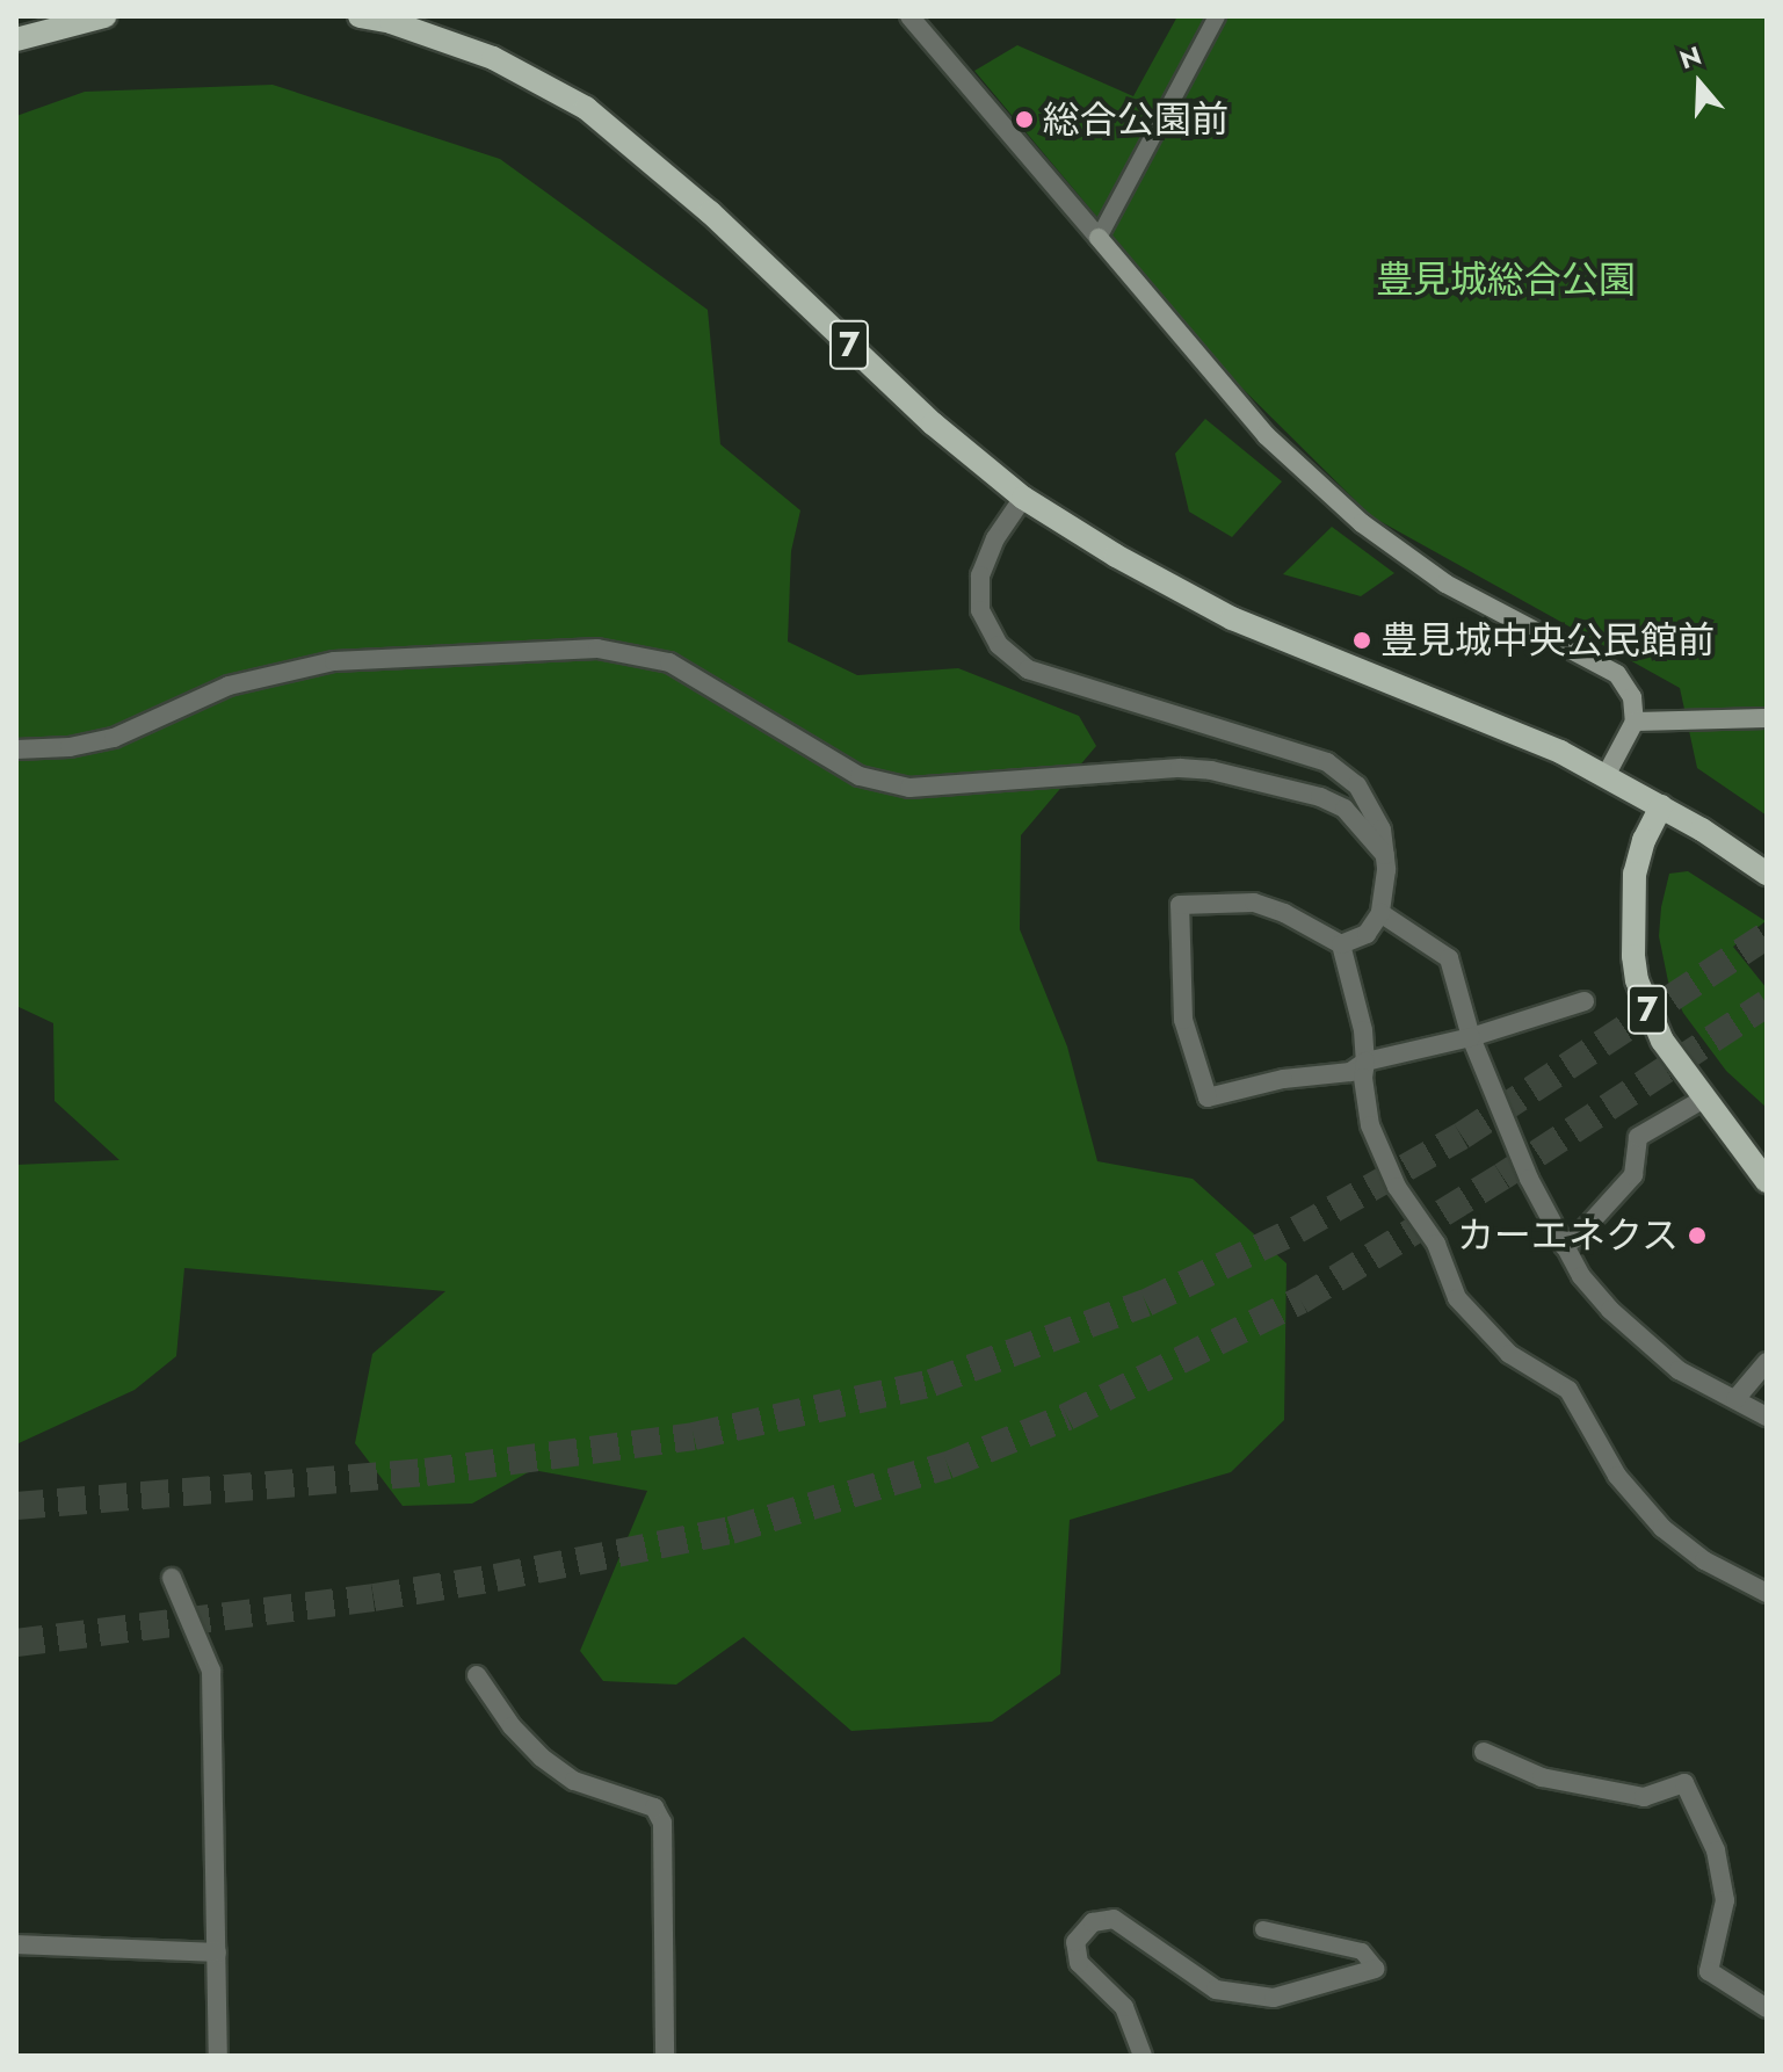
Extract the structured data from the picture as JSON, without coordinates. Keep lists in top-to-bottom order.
{
  "streets": {
    "main road": ["7"]
  },
  "parks": ["豊見城総合公園"],
  "places": ["総合公園前", "豊見城中央公民館前", "カーエネクス"],
  "north": "top"
}
